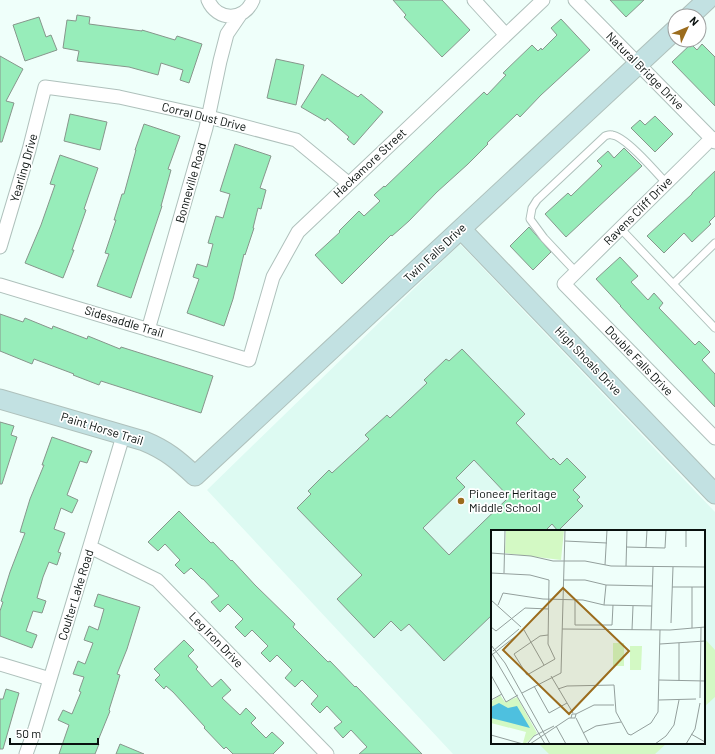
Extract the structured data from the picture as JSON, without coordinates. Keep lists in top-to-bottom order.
{
  "streets": {
    "street": [
      "Natural Bridge Drive",
      "Corral Dust Drive",
      "Hackamore Street",
      "Yearling Drive",
      "Bonneville Road",
      "Ravens Cliff Drive",
      "Twin Falls Drive",
      "Sidesaddle Trail",
      "High Shoals Drive",
      "Double Falls Drive",
      "Paint Horse Trail",
      "Coulter Lake Road",
      "Leg Iron Drive"
    ]
  },
  "crossings": [
    ["Natural Bridge Drive", "Ravens Cliff Drive"],
    ["Natural Bridge Drive", "Twin Falls Drive"],
    ["Corral Dust Drive", "Hackamore Street"],
    ["Corral Dust Drive", "Yearling Drive"],
    ["Corral Dust Drive", "Bonneville Road"],
    ["Hackamore Street", "Sidesaddle Trail"],
    ["Bonneville Road", "Sidesaddle Trail"],
    ["Ravens Cliff Drive", "Double Falls Drive"],
    ["Twin Falls Drive", "High Shoals Drive"],
    ["Twin Falls Drive", "Paint Horse Trail"],
    ["Paint Horse Trail", "Coulter Lake Road"],
    ["Coulter Lake Road", "Leg Iron Drive"]
  ],
  "places": ["Pioneer Heritage Middle School"],
  "scale_bar": "50 m",
  "north": "top right"
}
